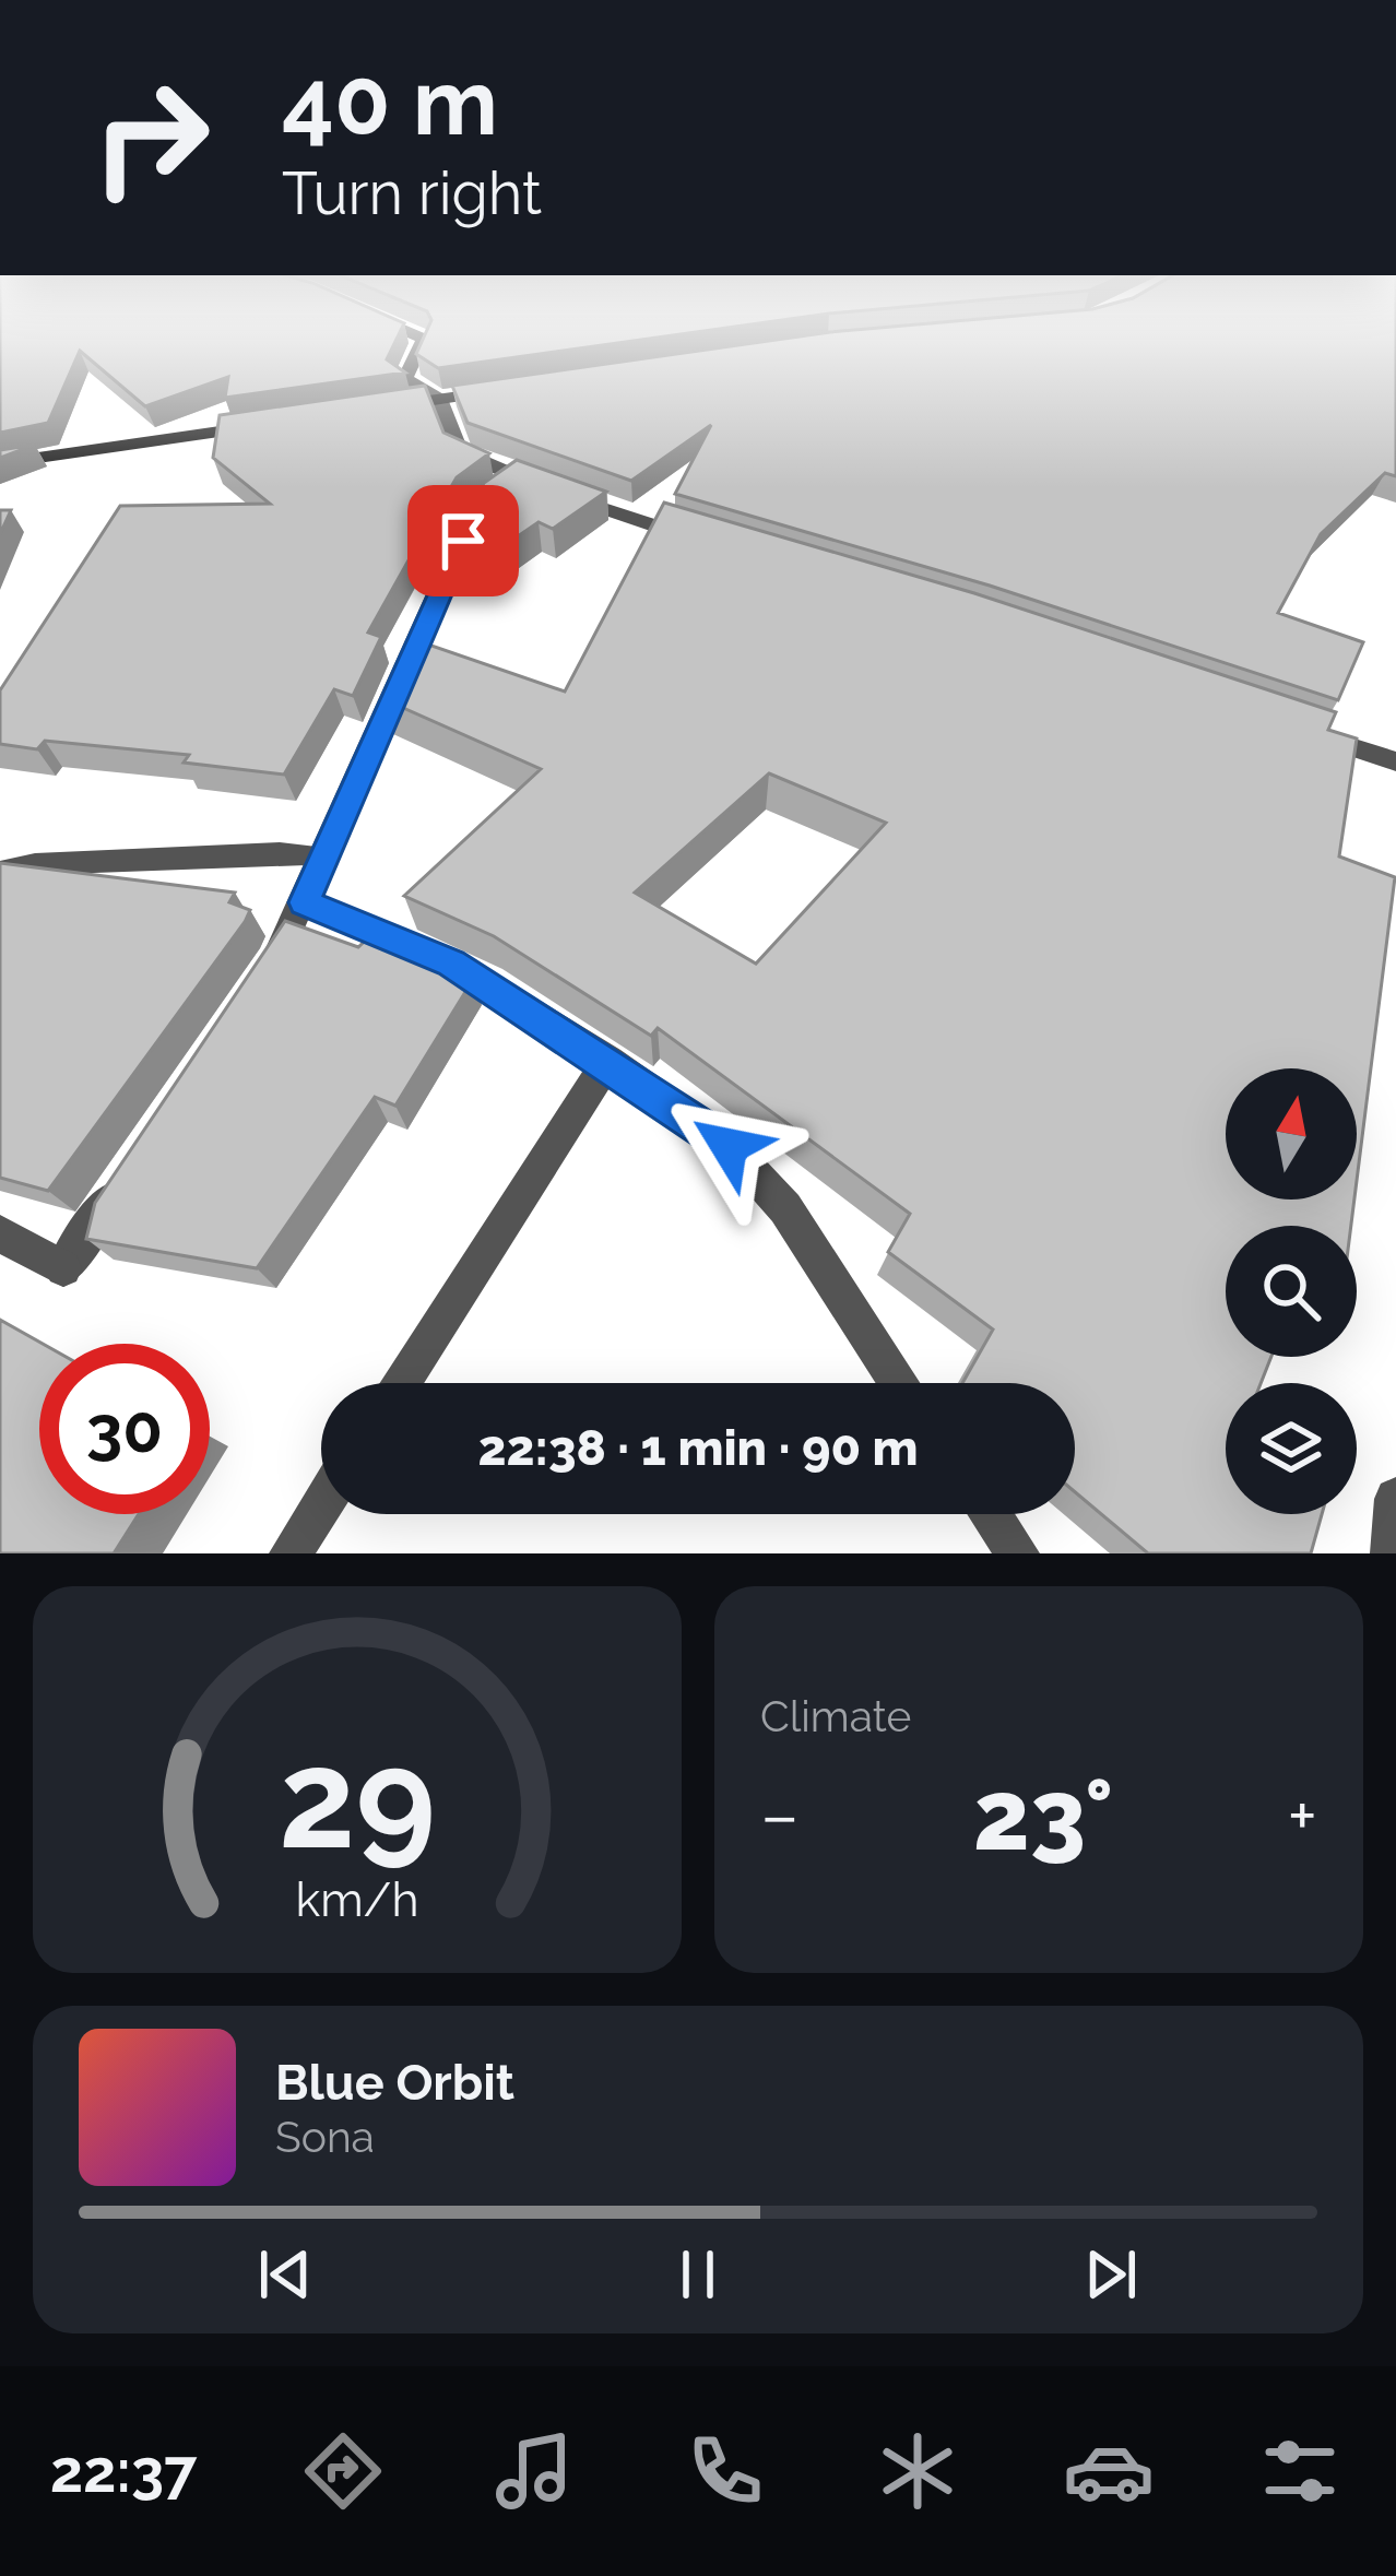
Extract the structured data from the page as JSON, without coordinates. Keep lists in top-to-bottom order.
{
  "north": "top",
  "page": {
    "turn": ["40 m", "Turn right"],
    "limit": "30",
    "trip": "22:38 · 1 min · 90 m",
    "tile": "Climate",
    "heat": ["−", "23°", "+"],
    "song": ["Blue Orbit", "Sona"],
    "tabs": "22:37",
    "gauge": ["29", "km/h"]
  }
}
